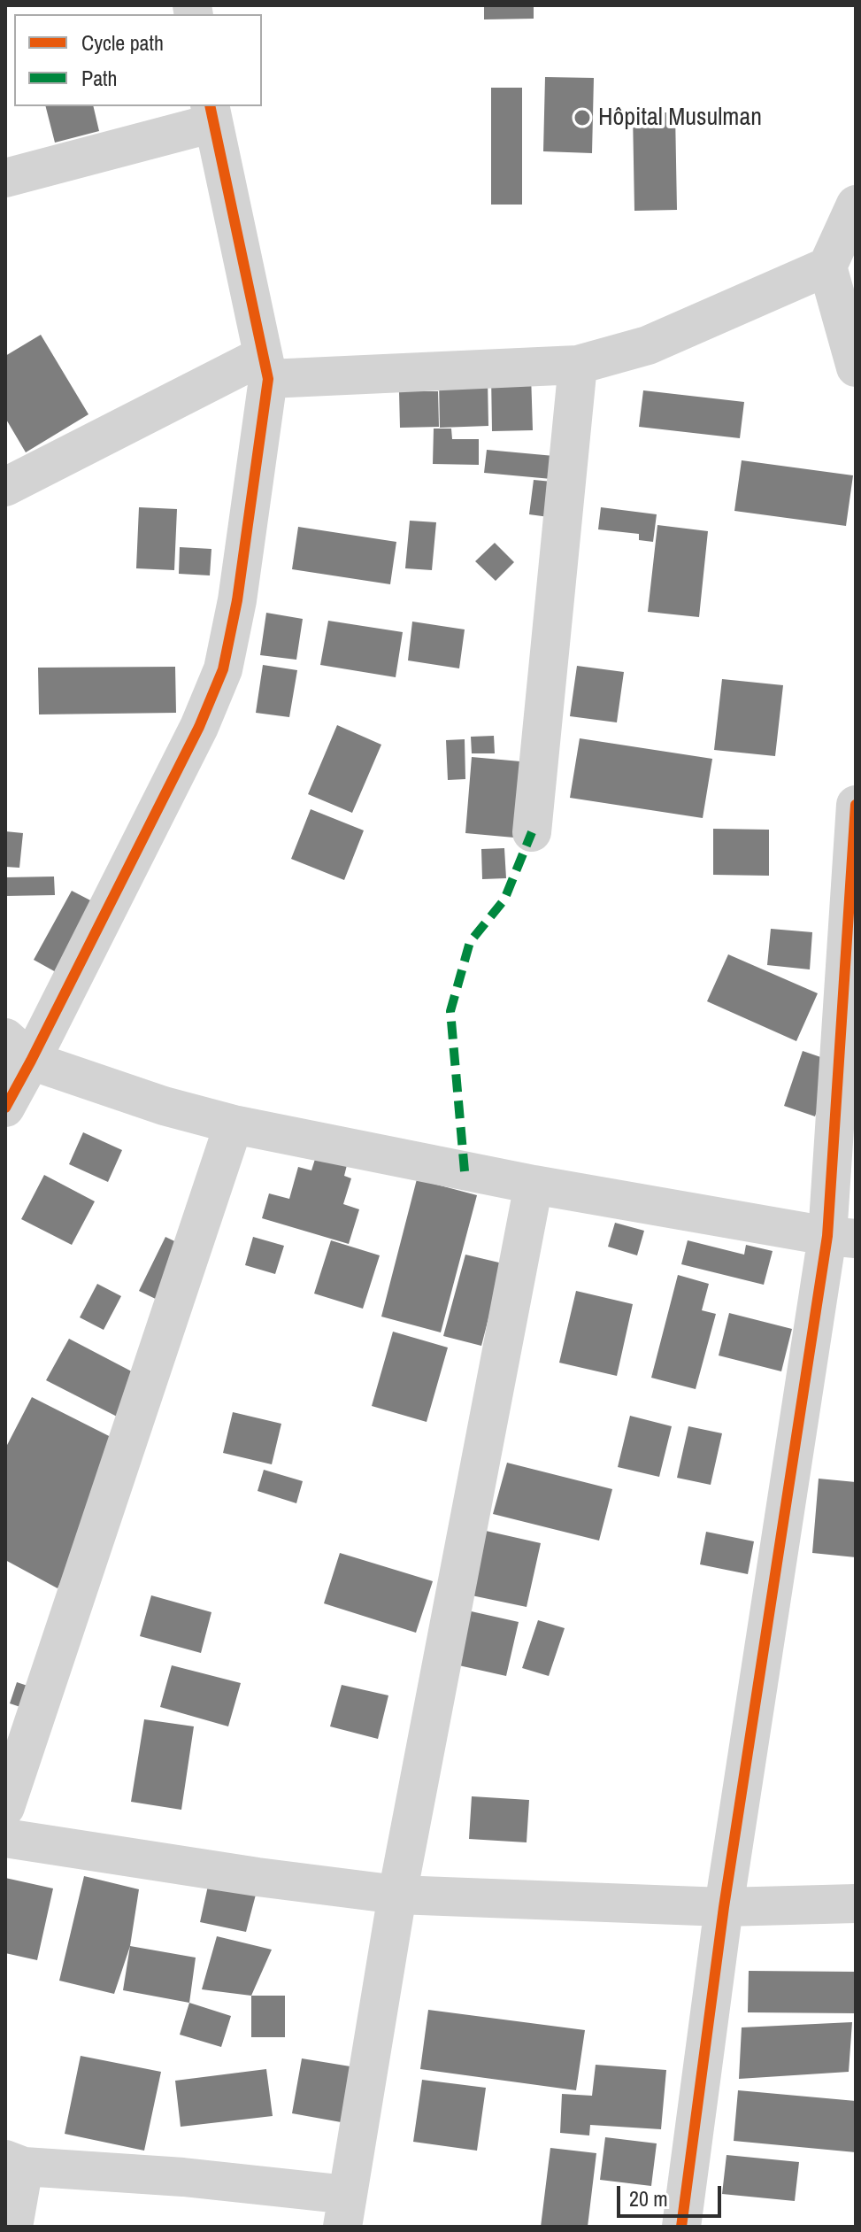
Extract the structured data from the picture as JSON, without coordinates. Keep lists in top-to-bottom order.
{
  "places": ["Hôpital Musulman"],
  "legend": ["Cycle path", "Path"],
  "scale_bar": "20 m"
}
